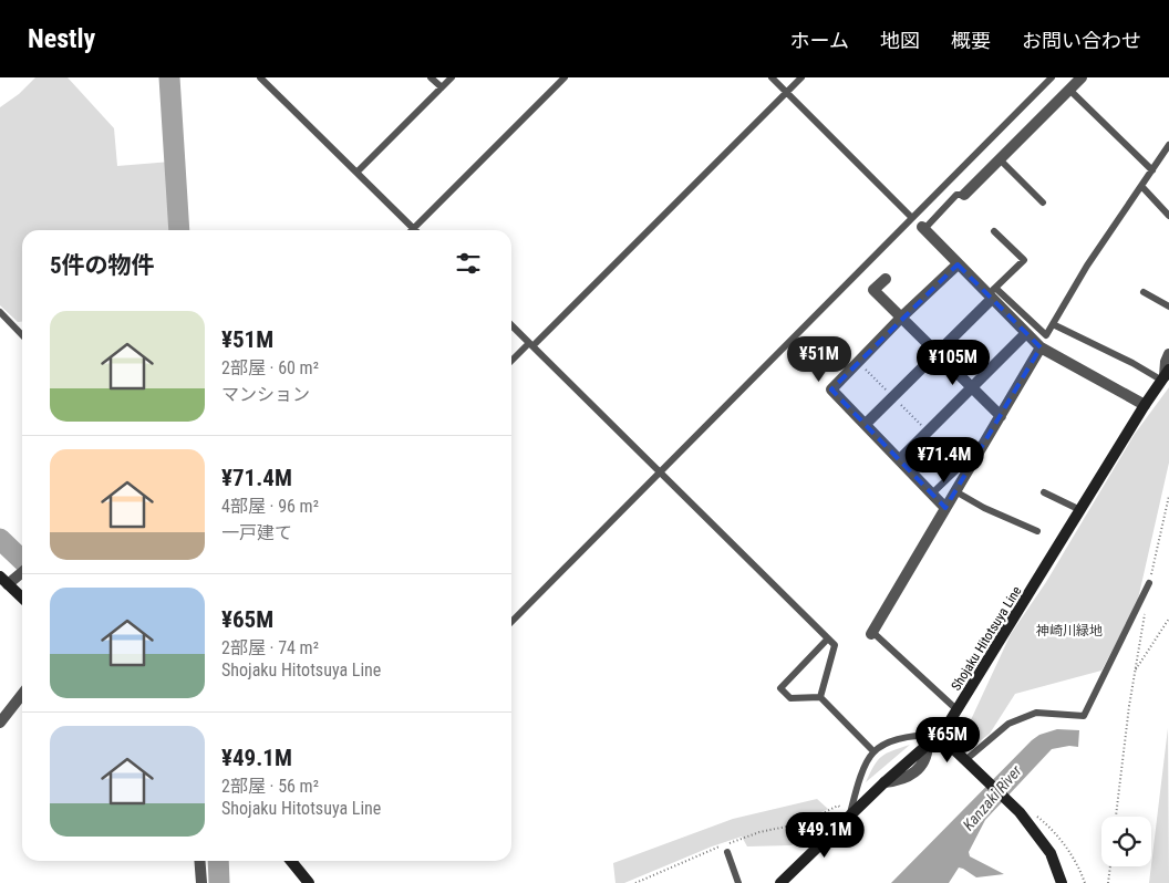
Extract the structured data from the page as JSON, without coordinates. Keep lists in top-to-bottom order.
{
  "streets": {
    "main road": ["Shojaku Hitotsuya Line"]
  },
  "water": ["Kanzaki River"],
  "parks": ["神崎川緑地"],
  "page": {
    "header": "Nestly",
    "nav": [
      "ホーム",
      "地図",
      "概要",
      "お問い合わせ"
    ],
    "heading": "5件の物件",
    "list": [
      {
        "name": "¥51M",
        "note": "2部屋 · 60 m² · マンション"
      },
      {
        "name": "¥71.4M",
        "note": "4部屋 · 96 m² · 一戸建て"
      },
      {
        "name": "¥65M",
        "note": "2部屋 · 74 m² · Shojaku Hitotsuya Line"
      },
      {
        "name": "¥49.1M",
        "note": "2部屋 · 56 m² · Shojaku Hitotsuya Line"
      }
    ],
    "price": [
      "¥51M",
      "¥105M",
      "¥71.4M",
      "¥65M",
      "¥49.1M"
    ]
  }
}
